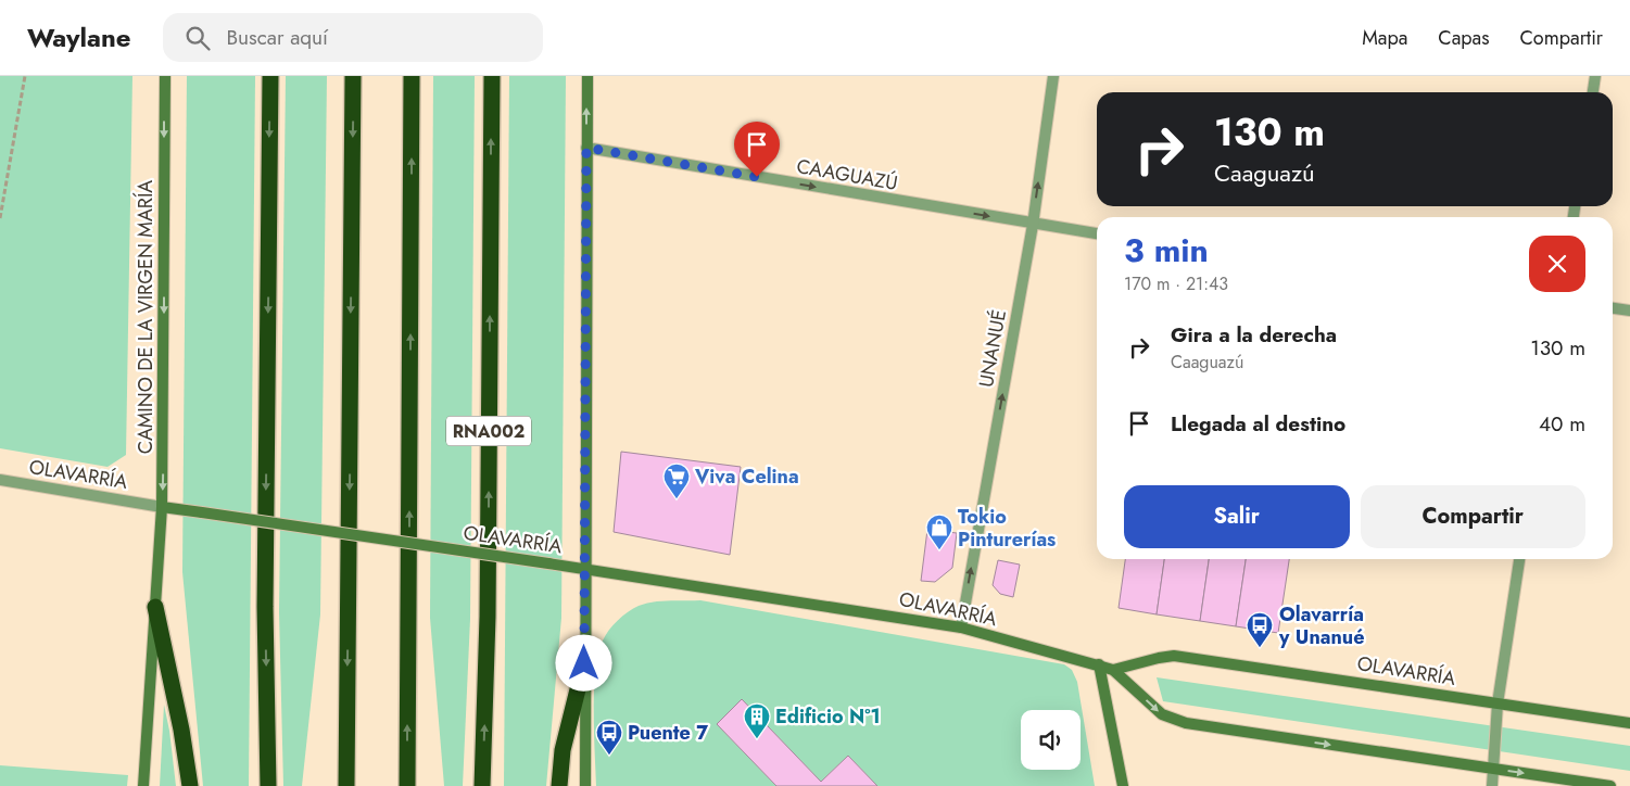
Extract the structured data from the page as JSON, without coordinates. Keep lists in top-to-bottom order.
{
  "streets": {
    "highway": ["RNA002"],
    "street": [
      "CAAGUAZÚ",
      "CAMINO DE LA VIRGEN MARÍA",
      "UNANUÉ",
      "OLAVARRÍA"
    ]
  },
  "crossings": [
    ["CAAGUAZÚ", "UNANUÉ"],
    ["CAMINO DE LA VIRGEN MARÍA", "OLAVARRÍA"],
    ["UNANUÉ", "OLAVARRÍA"]
  ],
  "one_way": ["CAAGUAZÚ", "CAMINO DE LA VIRGEN MARÍA", "UNANUÉ"],
  "places": {
    "supermarket": ["Viva Celina"],
    "shop": ["Tokio Pinturerías"],
    "bus stop": ["Olavarría y Unanué", "Puente 7"],
    "building": ["Edificio N°1"]
  },
  "page": {
    "header": "Waylane",
    "search": "Buscar aquí",
    "nav": ["Mapa", "Capas", "Compartir"],
    "turn": ["130 m", "Caaguazú"],
    "heading": ["3 min", "170 m · 21:43"],
    "list": [
      {
        "name": "Gira a la derecha",
        "note": "Caaguazú",
        "value": "130 m"
      },
      {
        "name": "Llegada al destino",
        "value": "40 m"
      }
    ],
    "buttons": ["Salir", "Compartir"]
  }
}
